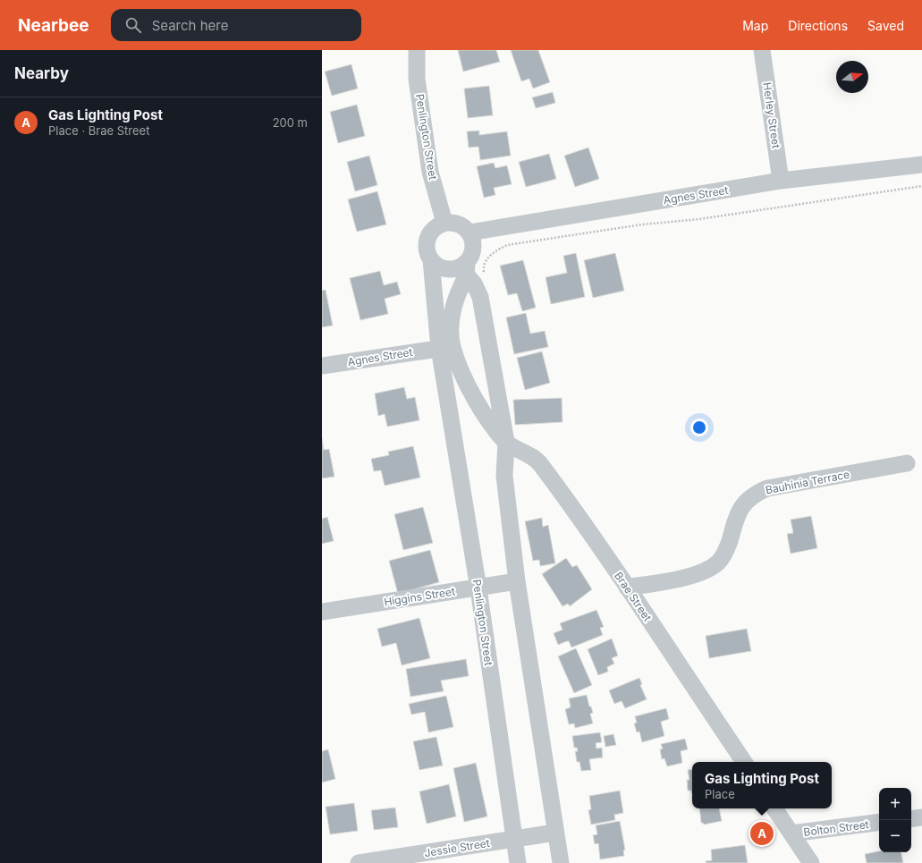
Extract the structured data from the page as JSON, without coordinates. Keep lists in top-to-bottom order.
{
  "streets": {
    "street": [
      "Herley Street",
      "Penlington Street",
      "Agnes Street",
      "Bauhinia Terrace",
      "Higgins Street",
      "Brae Street",
      "Bolton Street",
      "Jessie Street"
    ]
  },
  "crossings": [
    ["Herley Street", "Agnes Street"],
    ["Penlington Street", "Agnes Street"],
    ["Penlington Street", "Higgins Street"],
    ["Penlington Street", "Brae Street"],
    ["Penlington Street", "Jessie Street"],
    ["Bauhinia Terrace", "Brae Street"]
  ],
  "north": "right",
  "page": {
    "header": "Nearbee",
    "search": "Search here",
    "nav": ["Map", "Directions", "Saved"],
    "heading": "Nearby",
    "list": [
      {
        "mark": "A",
        "name": "Gas Lighting Post",
        "note": "Place · Brae Street",
        "value": "200 m"
      }
    ],
    "popup": ["Gas Lighting Post", "Place"],
    "map_buttons": ["+", "−"],
    "pins": "A"
  }
}
